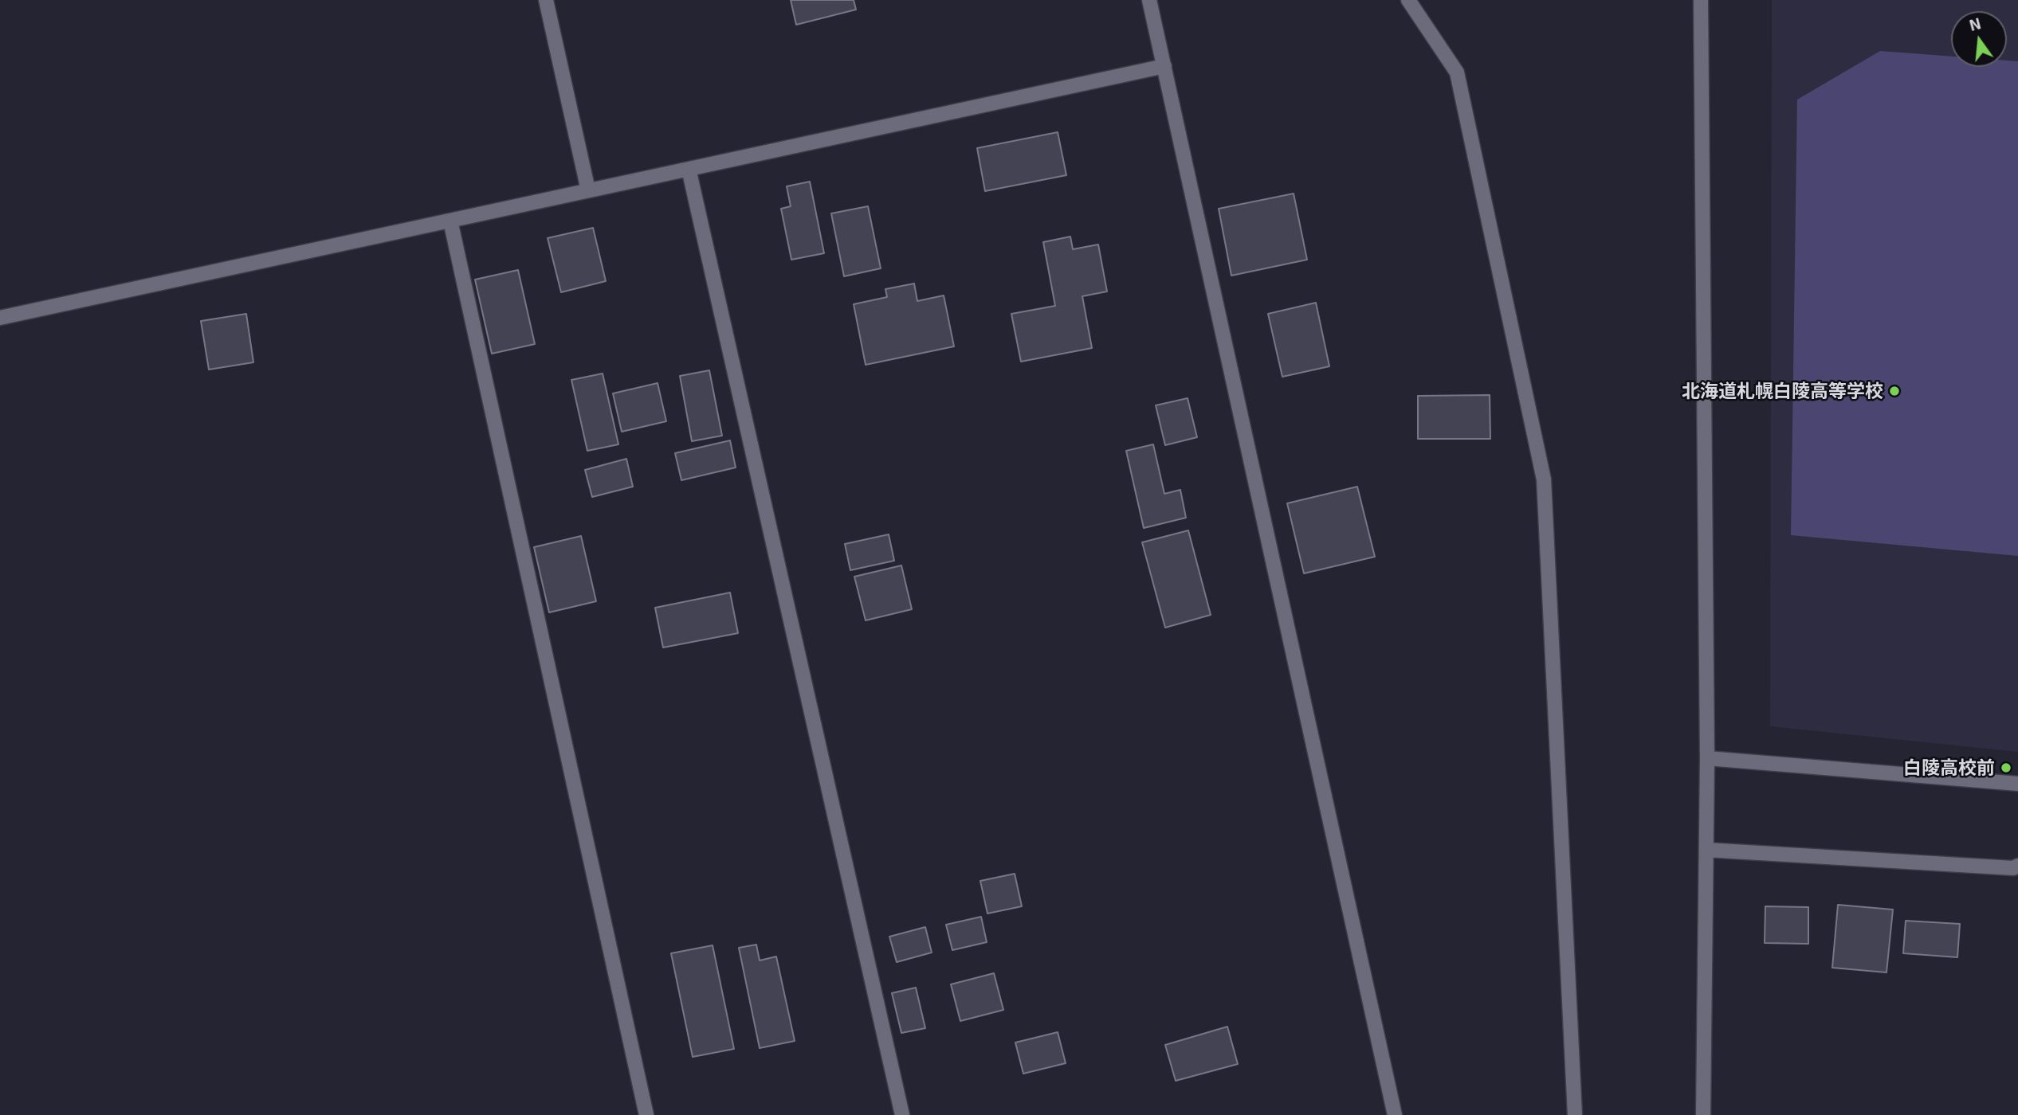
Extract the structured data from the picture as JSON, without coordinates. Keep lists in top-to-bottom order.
{
  "places": ["北海道札幌白陵高等学校", "白陵高校前"],
  "north": "top"
}
